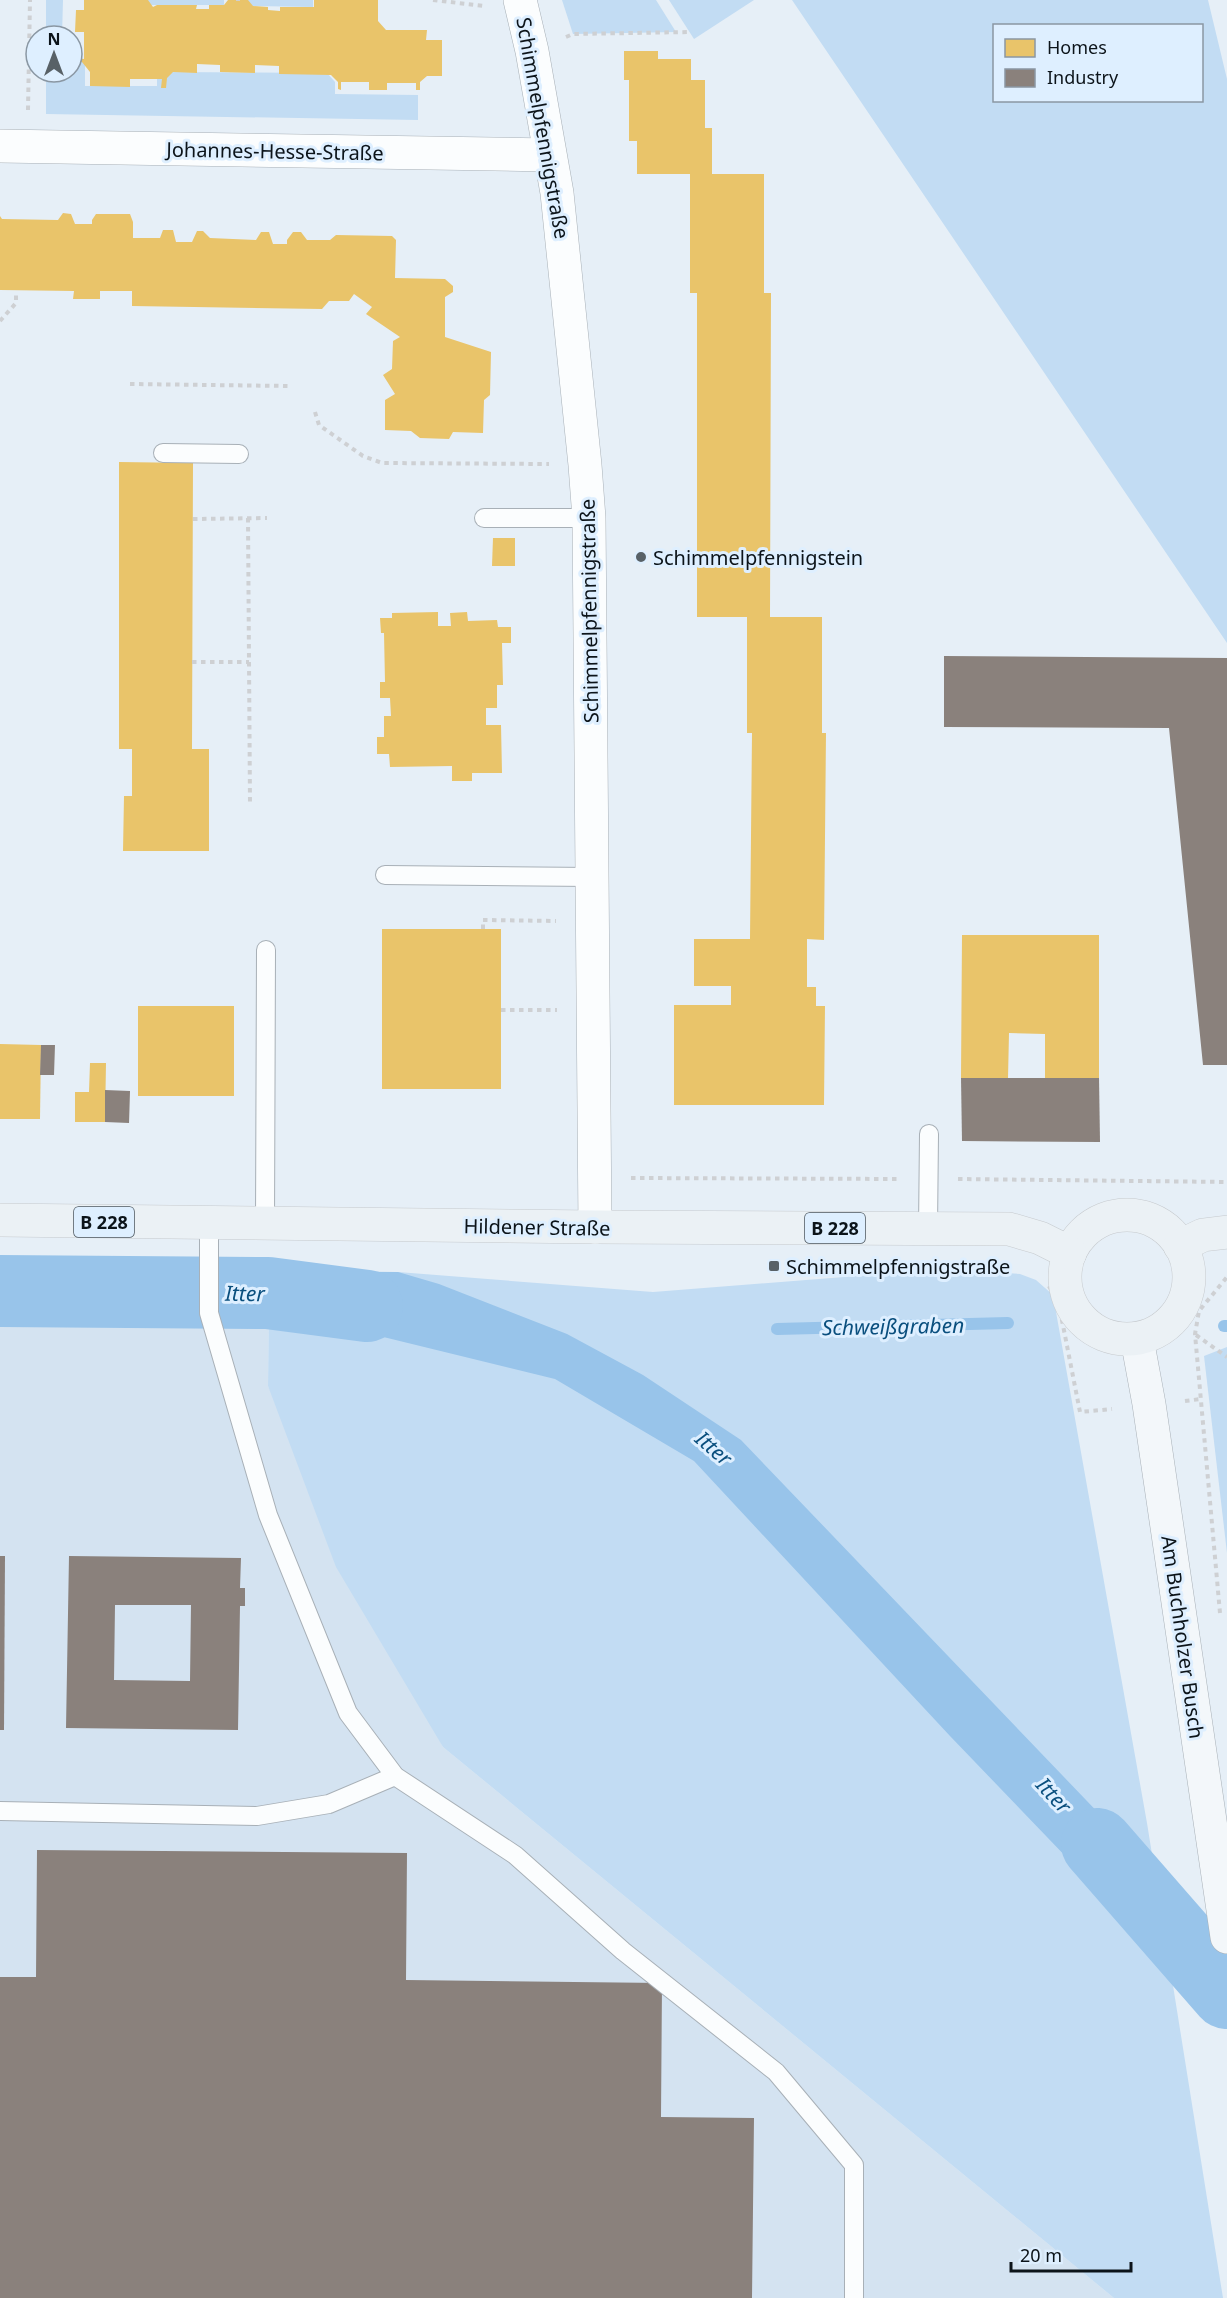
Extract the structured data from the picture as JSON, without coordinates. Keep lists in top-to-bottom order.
{
  "streets": {
    "main road": ["B 228", "Hildener Straße", "Am Buchholzer Busch"],
    "street": ["Schimmelpfennigstraße", "Johannes-Hesse-Straße"]
  },
  "crossings": [
    ["Schimmelpfennigstraße", "Johannes-Hesse-Straße"],
    ["Schimmelpfennigstraße", "Hildener Straße"],
    ["Hildener Straße", "Am Buchholzer Busch"]
  ],
  "water": ["Itter", "Schweißgraben"],
  "places": {
    "other": ["Schimmelpfennigstein"],
    "transit": ["Schimmelpfennigstraße"]
  },
  "legend": ["Homes", "Industry"],
  "scale_bar": "20 m",
  "north": "top"
}
